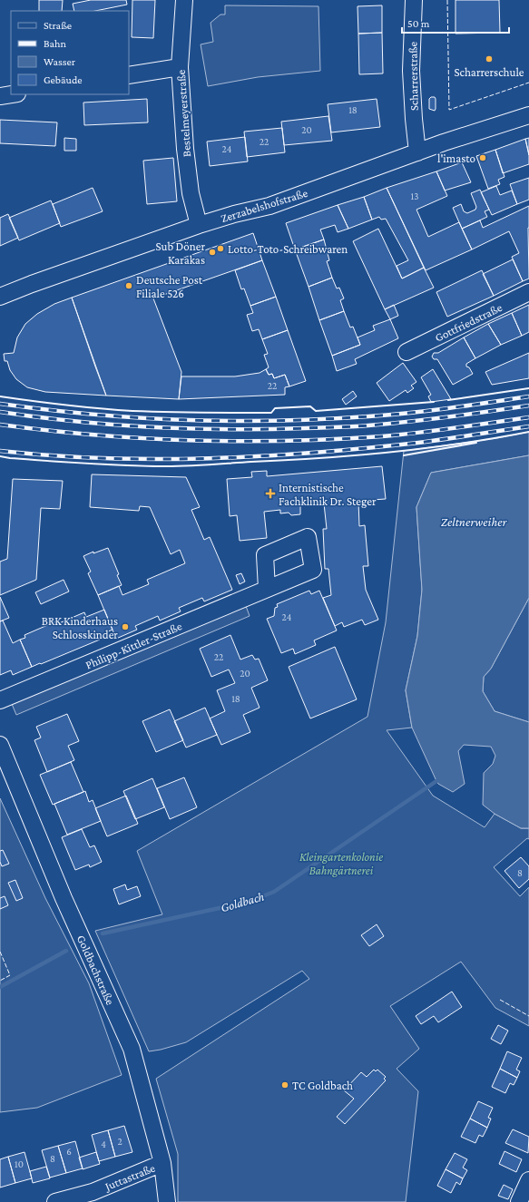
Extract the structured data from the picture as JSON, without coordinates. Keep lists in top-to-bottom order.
{
  "streets": {
    "street": [
      "Scharrerstraße",
      "Bestelmeyerstraße",
      "Zerzabelshofstraße",
      "Gottfriedstraße",
      "Philipp-Kittler-Straße",
      "Goldbachstraße",
      "Juttastraße"
    ]
  },
  "crossings": [
    ["Scharrerstraße", "Zerzabelshofstraße"],
    ["Bestelmeyerstraße", "Zerzabelshofstraße"],
    ["Goldbachstraße", "Juttastraße"]
  ],
  "water": ["Zeltnerweiher", "Goldbach"],
  "parks": ["Kleingartenkolonie Bahngärtnerei"],
  "places": {
    "other": [
      "Scharrerschule",
      "l'imasto",
      "Lotto-Toto-Schreibwaren",
      "Sub Döner Karakas",
      "Deutsche Post Filiale 526",
      "BRK Kinderhaus Schlosskinder",
      "TC Goldbach"
    ],
    "health": ["Internistische Fachklinik Dr. Steger"]
  },
  "house_numbers": [
    "18",
    "20",
    "22",
    "24",
    "13",
    "22",
    "24",
    "22",
    "20",
    "18",
    "8",
    "2",
    "4",
    "6",
    "8",
    "10"
  ],
  "legend": [
    "Straße",
    "Bahn",
    "Wasser",
    "Gebäude"
  ],
  "scale_bar": "50 m"
}
